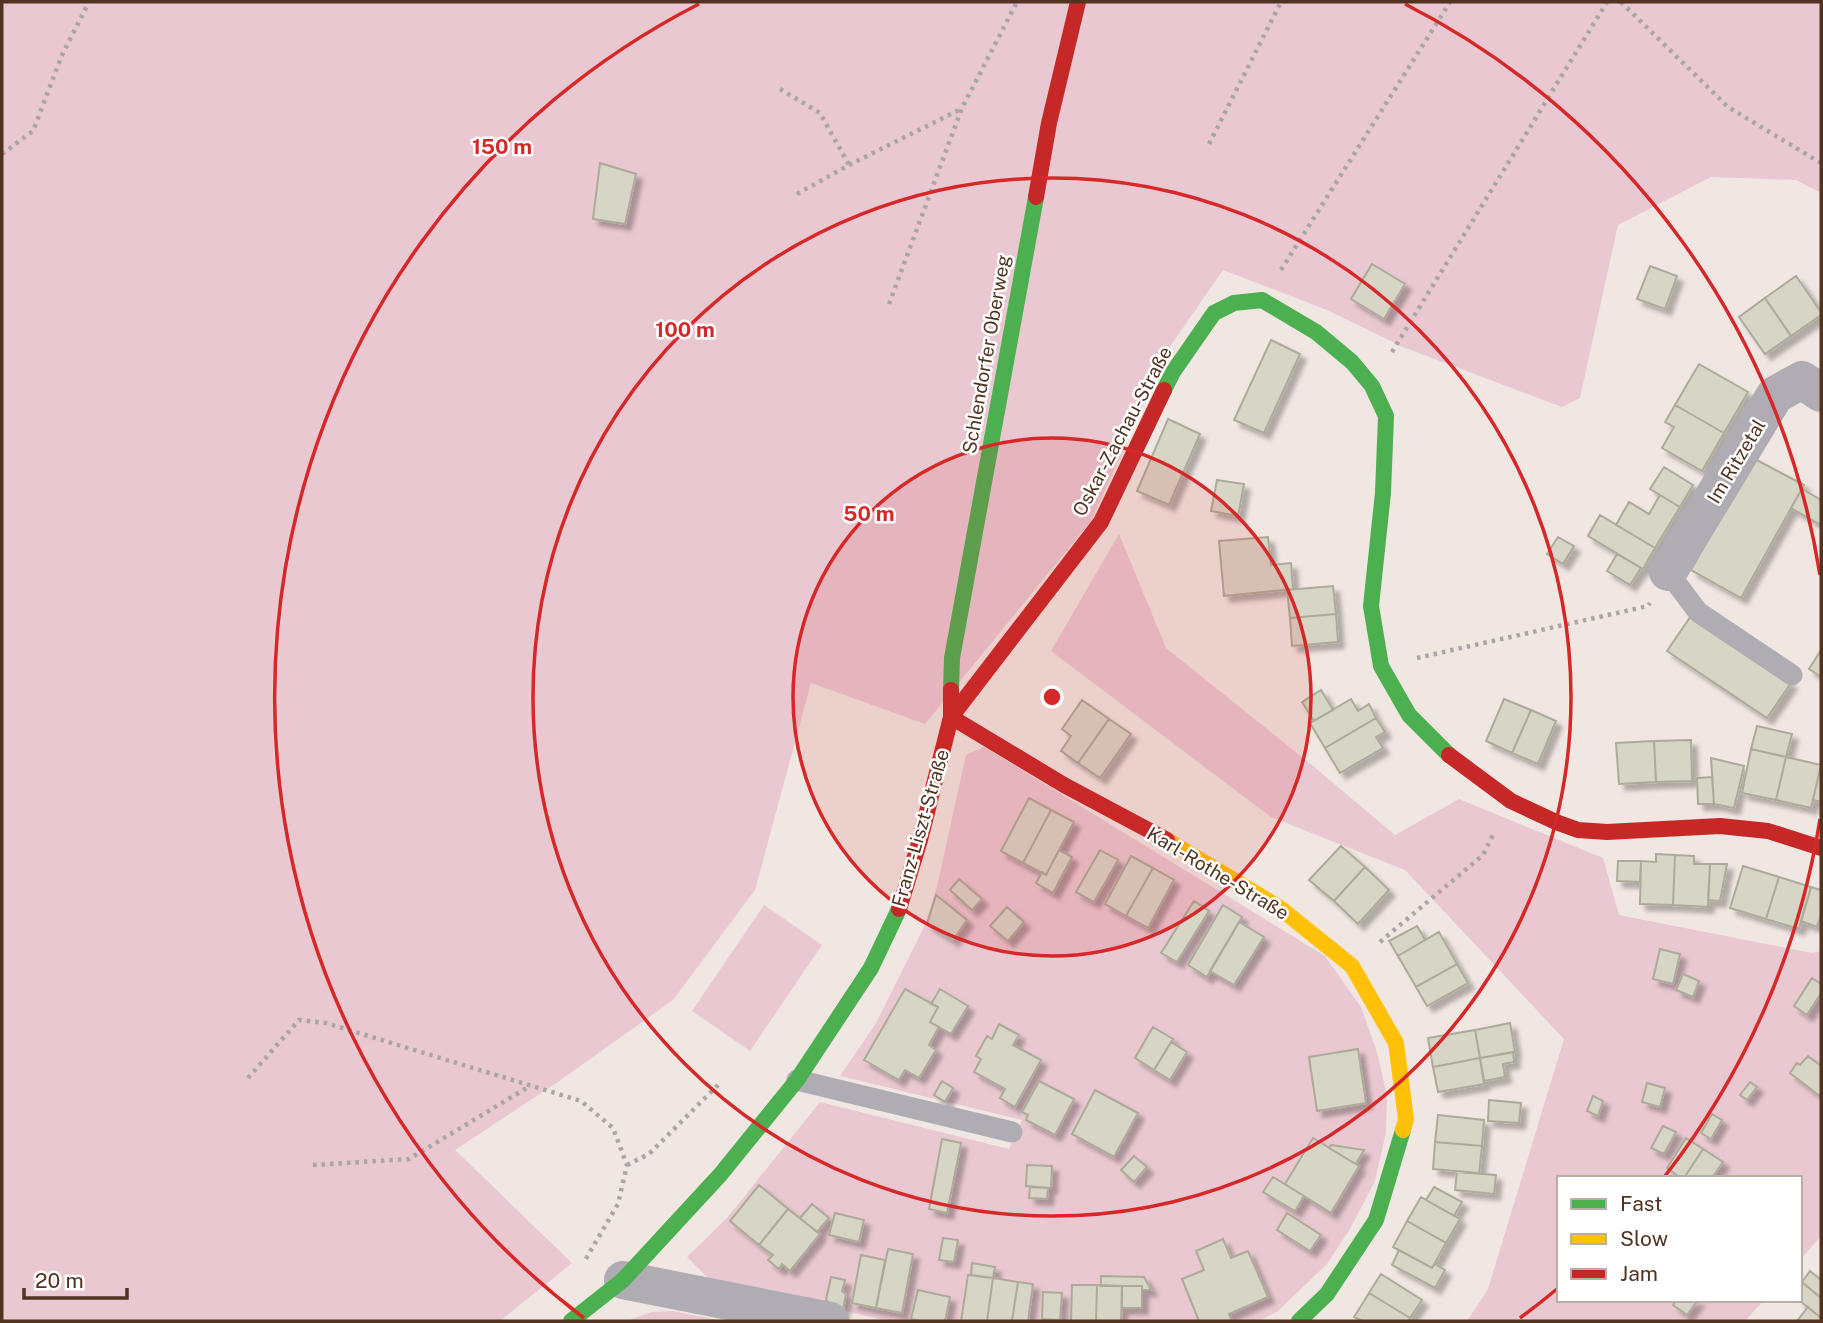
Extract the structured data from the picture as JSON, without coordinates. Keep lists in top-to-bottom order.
{
  "streets": {
    "street": [
      "Schlendorfer Oberweg",
      "Oskar-Zachau-Straße",
      "Im Ritzetal",
      "Franz-Liszt-Straße",
      "Karl-Rothe-Straße"
    ]
  },
  "crossings": [
    ["Schlendorfer Oberweg", "Oskar-Zachau-Straße"],
    ["Schlendorfer Oberweg", "Franz-Liszt-Straße"],
    ["Schlendorfer Oberweg", "Karl-Rothe-Straße"],
    ["Oskar-Zachau-Straße", "Franz-Liszt-Straße"],
    ["Oskar-Zachau-Straße", "Karl-Rothe-Straße"],
    ["Franz-Liszt-Straße", "Karl-Rothe-Straße"]
  ],
  "legend": ["Fast", "Slow", "Jam"],
  "scale_bar": "20 m",
  "rings": ["150 m", "100 m", "50 m"]
}
